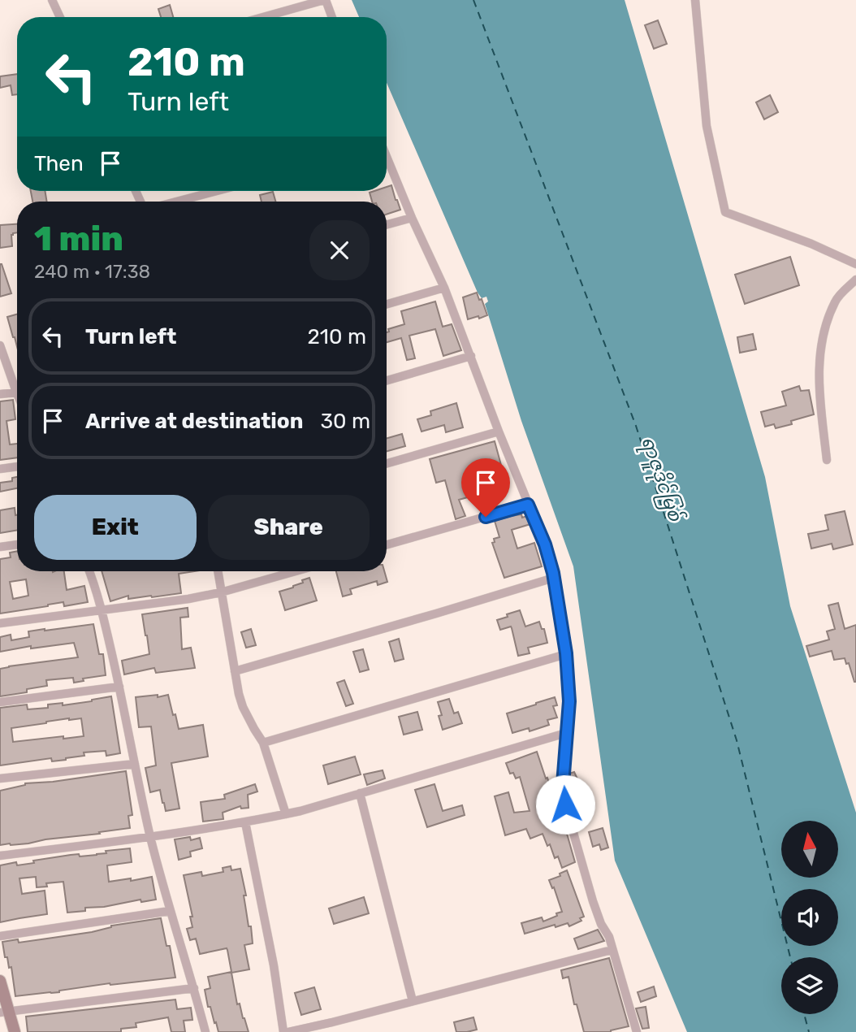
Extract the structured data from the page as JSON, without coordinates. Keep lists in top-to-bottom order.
{
  "water": ["ရာဇူဒိုင်မြစ်"],
  "north": "top",
  "page": {
    "turn": ["210 m", "Turn left"],
    "then": "Then",
    "heading": ["1 min", "240 m · 17:38"],
    "list": [
      {
        "name": "Turn left",
        "value": "210 m"
      },
      {
        "name": "Arrive at destination",
        "value": "30 m"
      }
    ],
    "buttons": ["Exit", "Share"]
  }
}
